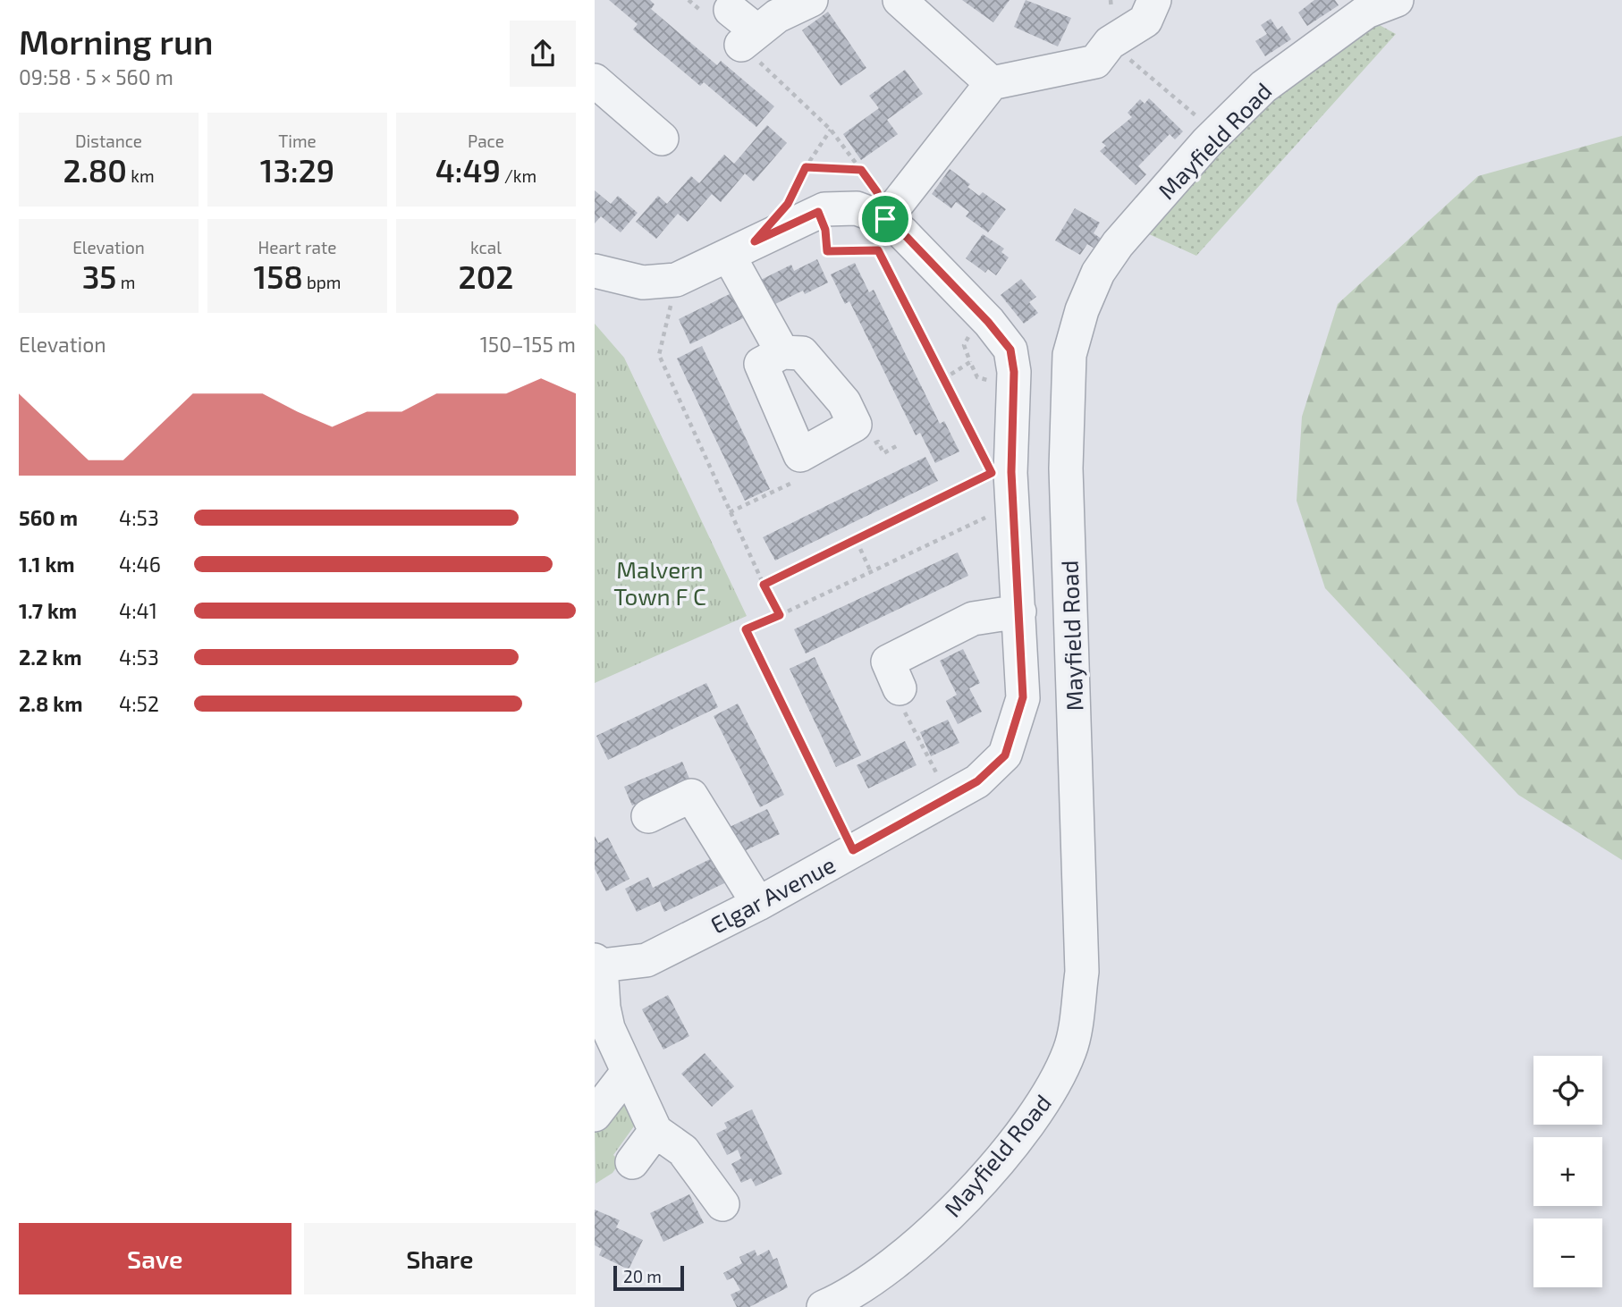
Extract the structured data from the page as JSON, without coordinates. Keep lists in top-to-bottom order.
{
  "streets": {
    "street": ["Mayfield Road", "Elgar Avenue"]
  },
  "parks": ["Malvern Town F C"],
  "scale_bar": "20 m",
  "page": {
    "heading": ["Morning run", "09:58 · 5 × 560 m"],
    "stats": [
      ["Distance", "2.80 km"],
      ["Time", "13:29"],
      ["Pace", "4:49 /km"],
      ["Elevation", "35 m"],
      ["Heart rate", "158 bpm"],
      ["kcal", "202"]
    ],
    "chart": ["Elevation", "150–155 m"],
    "list": [
      {
        "name": "560 m",
        "note": "4:53"
      },
      {
        "name": "1.1 km",
        "note": "4:46"
      },
      {
        "name": "1.7 km",
        "note": "4:41"
      },
      {
        "name": "2.2 km",
        "note": "4:53"
      },
      {
        "name": "2.8 km",
        "note": "4:52"
      }
    ],
    "map_buttons": ["+", "−"],
    "buttons": ["Save", "Share"],
    "scale": "20 m"
  }
}
